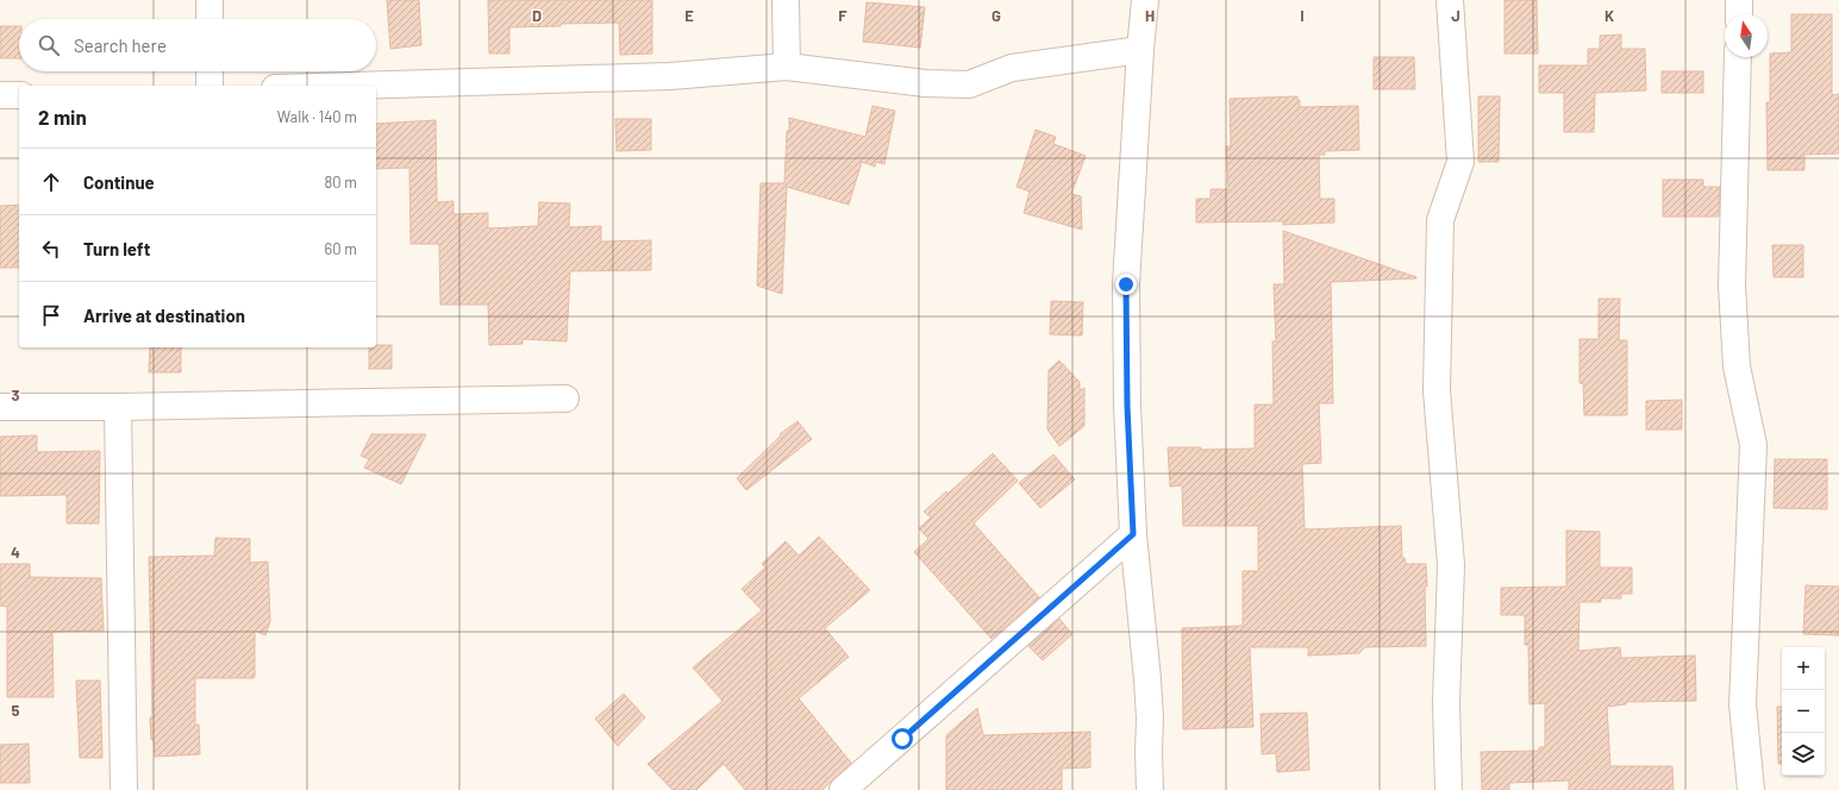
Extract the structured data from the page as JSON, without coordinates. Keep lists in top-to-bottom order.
{
  "north": "top",
  "page": {
    "search": "Search here",
    "heading": ["2 min", "Walk · 140 m"],
    "list": [
      ["Continue", "80 m"],
      ["Turn left", "60 m"],
      "Arrive at destination"
    ],
    "map_buttons": ["+", "−"]
  },
  "grid": {
    "columns": [
      "D",
      "E",
      "F",
      "G",
      "H",
      "I",
      "J",
      "K"
    ],
    "rows": ["3", "4", "5"]
  }
}
